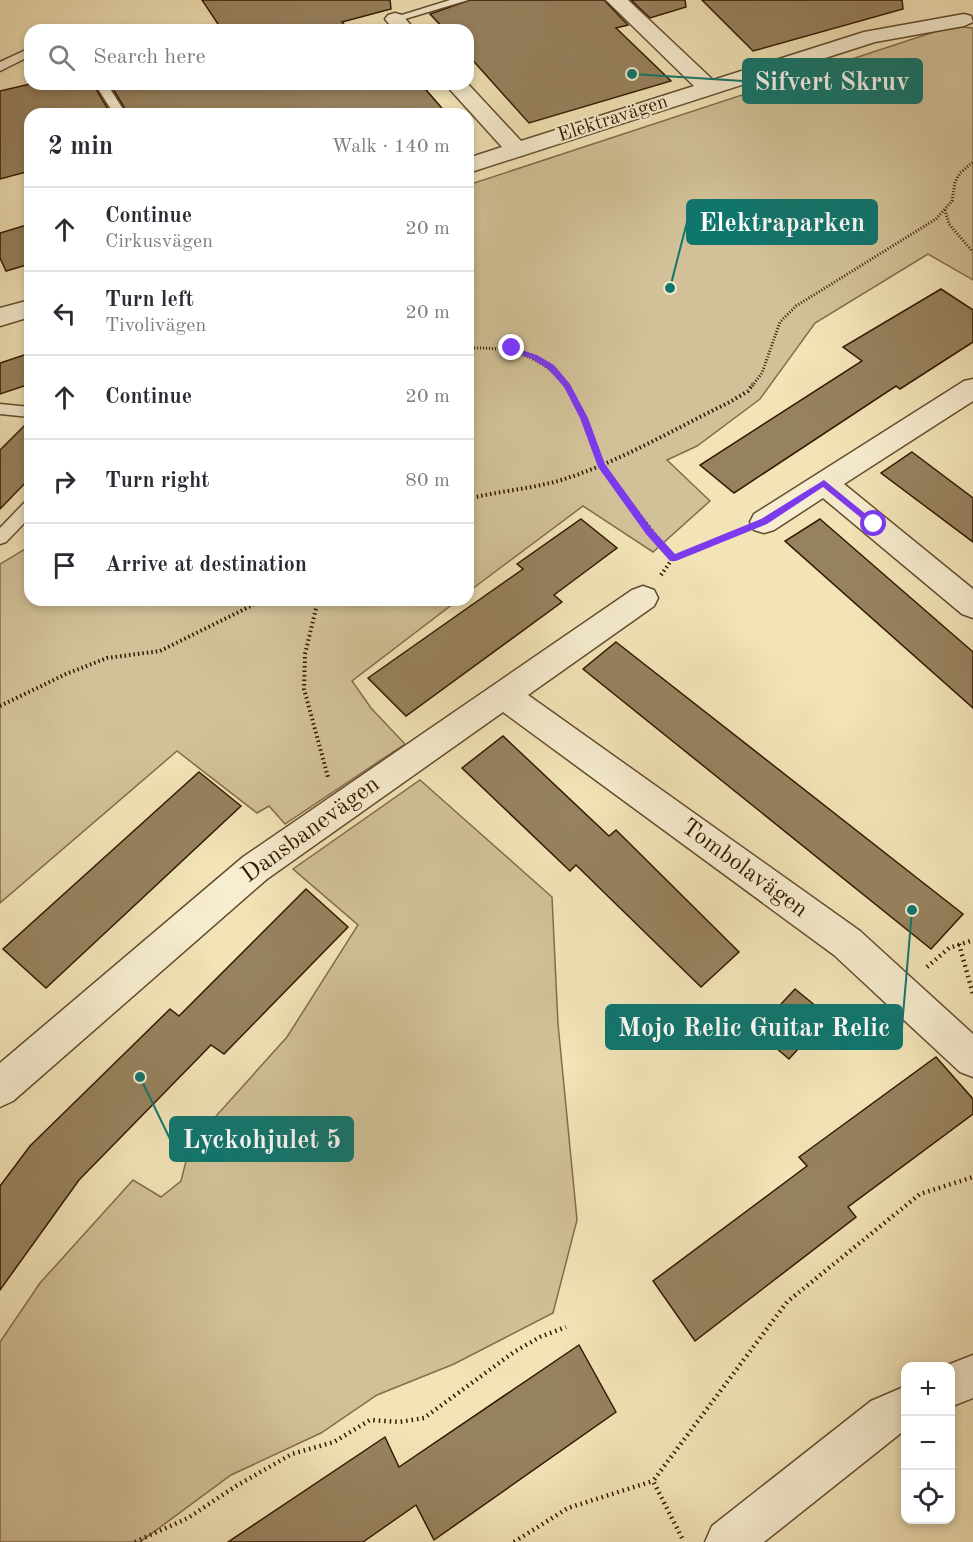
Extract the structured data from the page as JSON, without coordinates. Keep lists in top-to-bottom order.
{
  "streets": {
    "street": ["Elektravägen", "Dansbanevägen", "Tombolavägen"]
  },
  "crossings": [
    ["Dansbanevägen", "Tombolavägen"]
  ],
  "places": [
    "Sifvert Skruv",
    "Elektraparken",
    "Mojo Relic Guitar Relic",
    "Lyckohjulet 5"
  ],
  "page": {
    "search": "Search here",
    "heading": ["2 min", "Walk · 140 m"],
    "list": [
      ["Continue", "Cirkusvägen", "20 m"],
      ["Turn left", "Tivolivägen", "20 m"],
      ["Continue", "20 m"],
      ["Turn right", "80 m"],
      "Arrive at destination"
    ],
    "map_buttons": ["+", "−"]
  }
}
